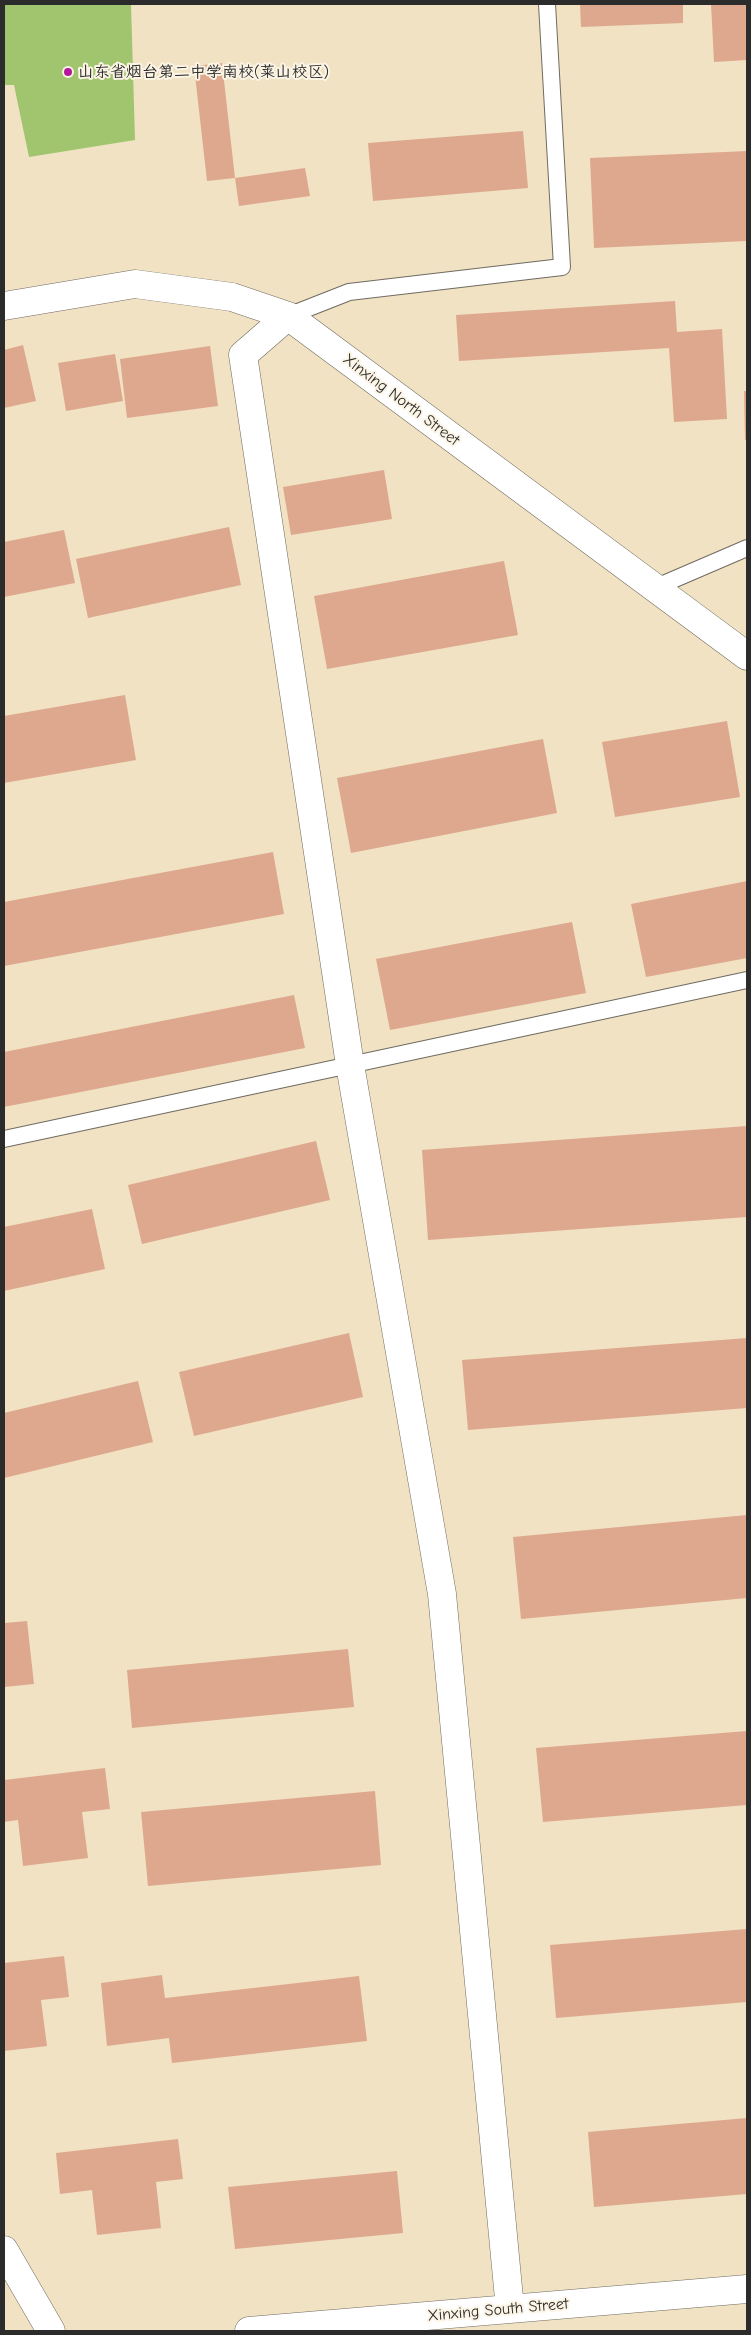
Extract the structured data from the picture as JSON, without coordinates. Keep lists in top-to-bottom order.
{
  "streets": {
    "street": ["Xinxing North Street", "Xinxing South Street"]
  },
  "places": ["山东省烟台第二中学南校(莱山校区)"]
}
